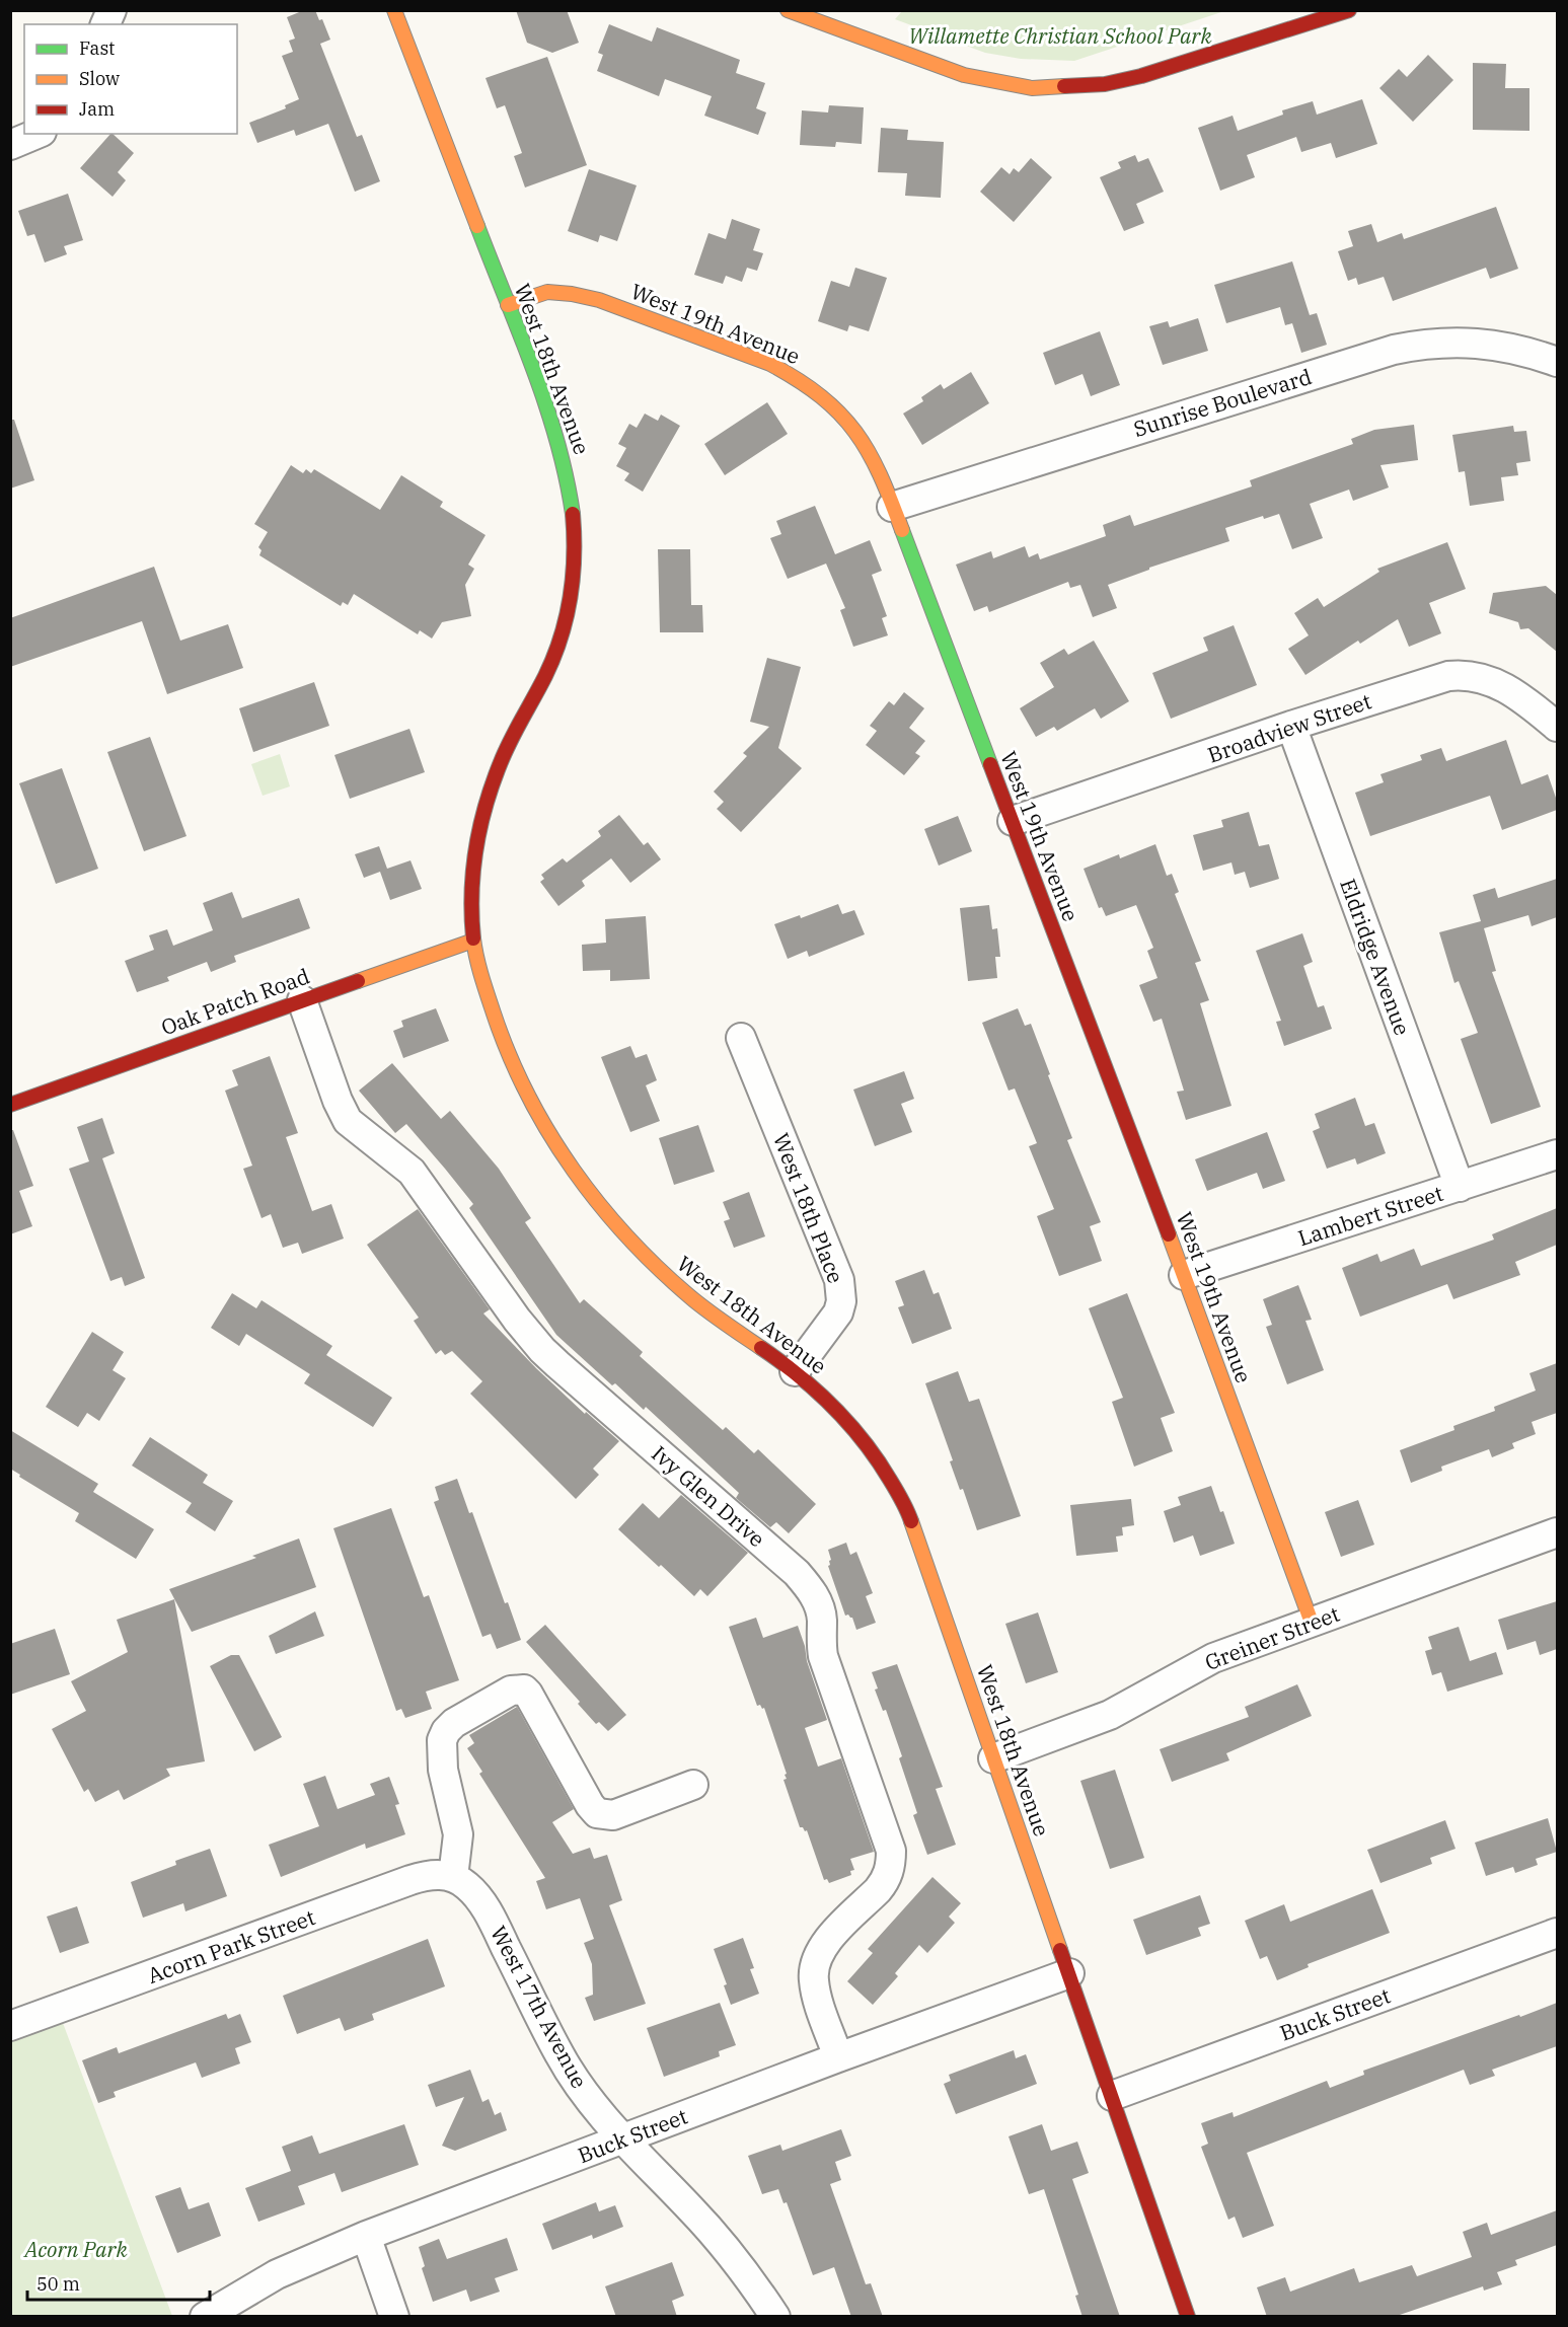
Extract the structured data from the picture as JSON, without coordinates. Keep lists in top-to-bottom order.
{
  "streets": {
    "street": [
      "West 19th Avenue",
      "West 18th Avenue",
      "Sunrise Boulevard",
      "Broadview Street",
      "Eldridge Avenue",
      "Oak Patch Road",
      "West 18th Place",
      "Lambert Street",
      "Ivy Glen Drive",
      "Greiner Street",
      "Acorn Park Street",
      "West 17th Avenue",
      "Buck Street"
    ]
  },
  "crossings": [
    ["West 19th Avenue", "West 18th Avenue"],
    ["West 19th Avenue", "Sunrise Boulevard"],
    ["West 19th Avenue", "Broadview Street"],
    ["West 19th Avenue", "Lambert Street"],
    ["West 19th Avenue", "Greiner Street"],
    ["West 18th Avenue", "Oak Patch Road"],
    ["West 18th Avenue", "West 18th Place"],
    ["West 18th Avenue", "Greiner Street"],
    ["West 18th Avenue", "Buck Street"],
    ["Broadview Street", "Eldridge Avenue"],
    ["Eldridge Avenue", "Lambert Street"],
    ["Oak Patch Road", "Ivy Glen Drive"],
    ["Ivy Glen Drive", "Buck Street"],
    ["Acorn Park Street", "West 17th Avenue"],
    ["West 17th Avenue", "Buck Street"]
  ],
  "parks": ["Willamette Christian School Park", "Acorn Park"],
  "legend": ["Fast", "Slow", "Jam"],
  "scale_bar": "50 m"
}
